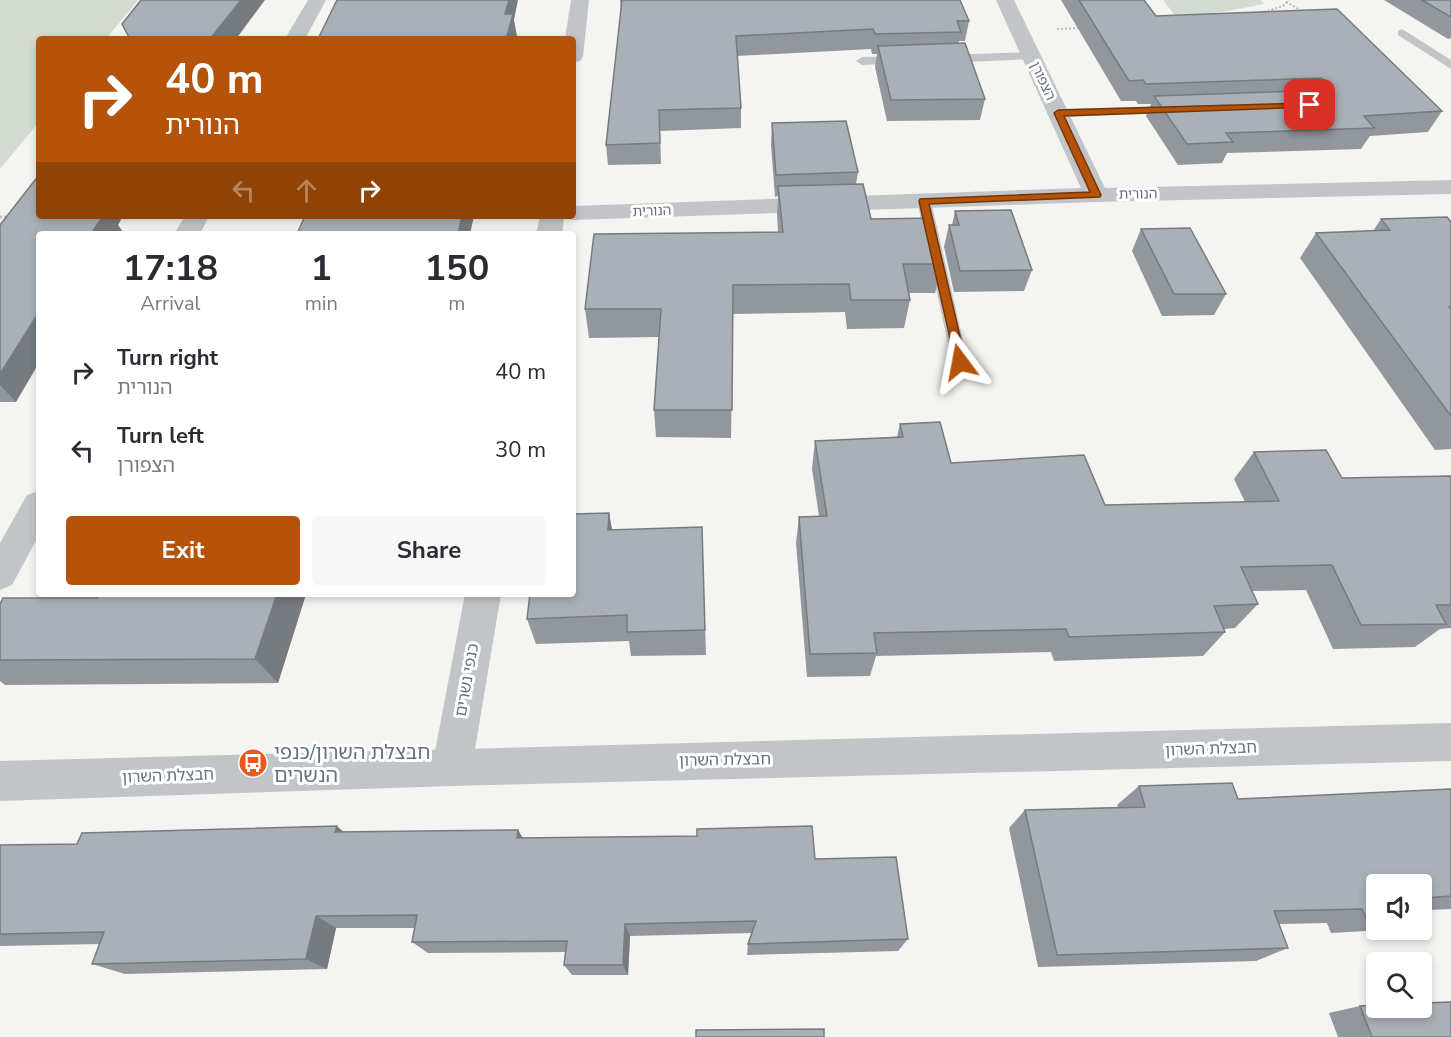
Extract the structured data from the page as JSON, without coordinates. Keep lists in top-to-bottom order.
{
  "streets": {
    "street": [
      "הצפורן",
      "הנורית",
      "כנפי נשרים",
      "חבצלת השרון"
    ]
  },
  "crossings": [
    ["הצפורן", "הנורית"],
    ["כנפי נשרים", "חבצלת השרון"]
  ],
  "places": {
    "bus stop": ["חבצלת השרון/כנפי הנשרים"]
  },
  "page": {
    "turn": ["40 m", "הנורית"],
    "eta": [
      "17:18",
      "Arrival",
      "1",
      "min",
      "150",
      "m"
    ],
    "list": [
      {
        "name": "Turn right",
        "note": "הנורית",
        "value": "40 m"
      },
      {
        "name": "Turn left",
        "note": "הצפורן",
        "value": "30 m"
      }
    ],
    "buttons": ["Exit", "Share"]
  }
}
